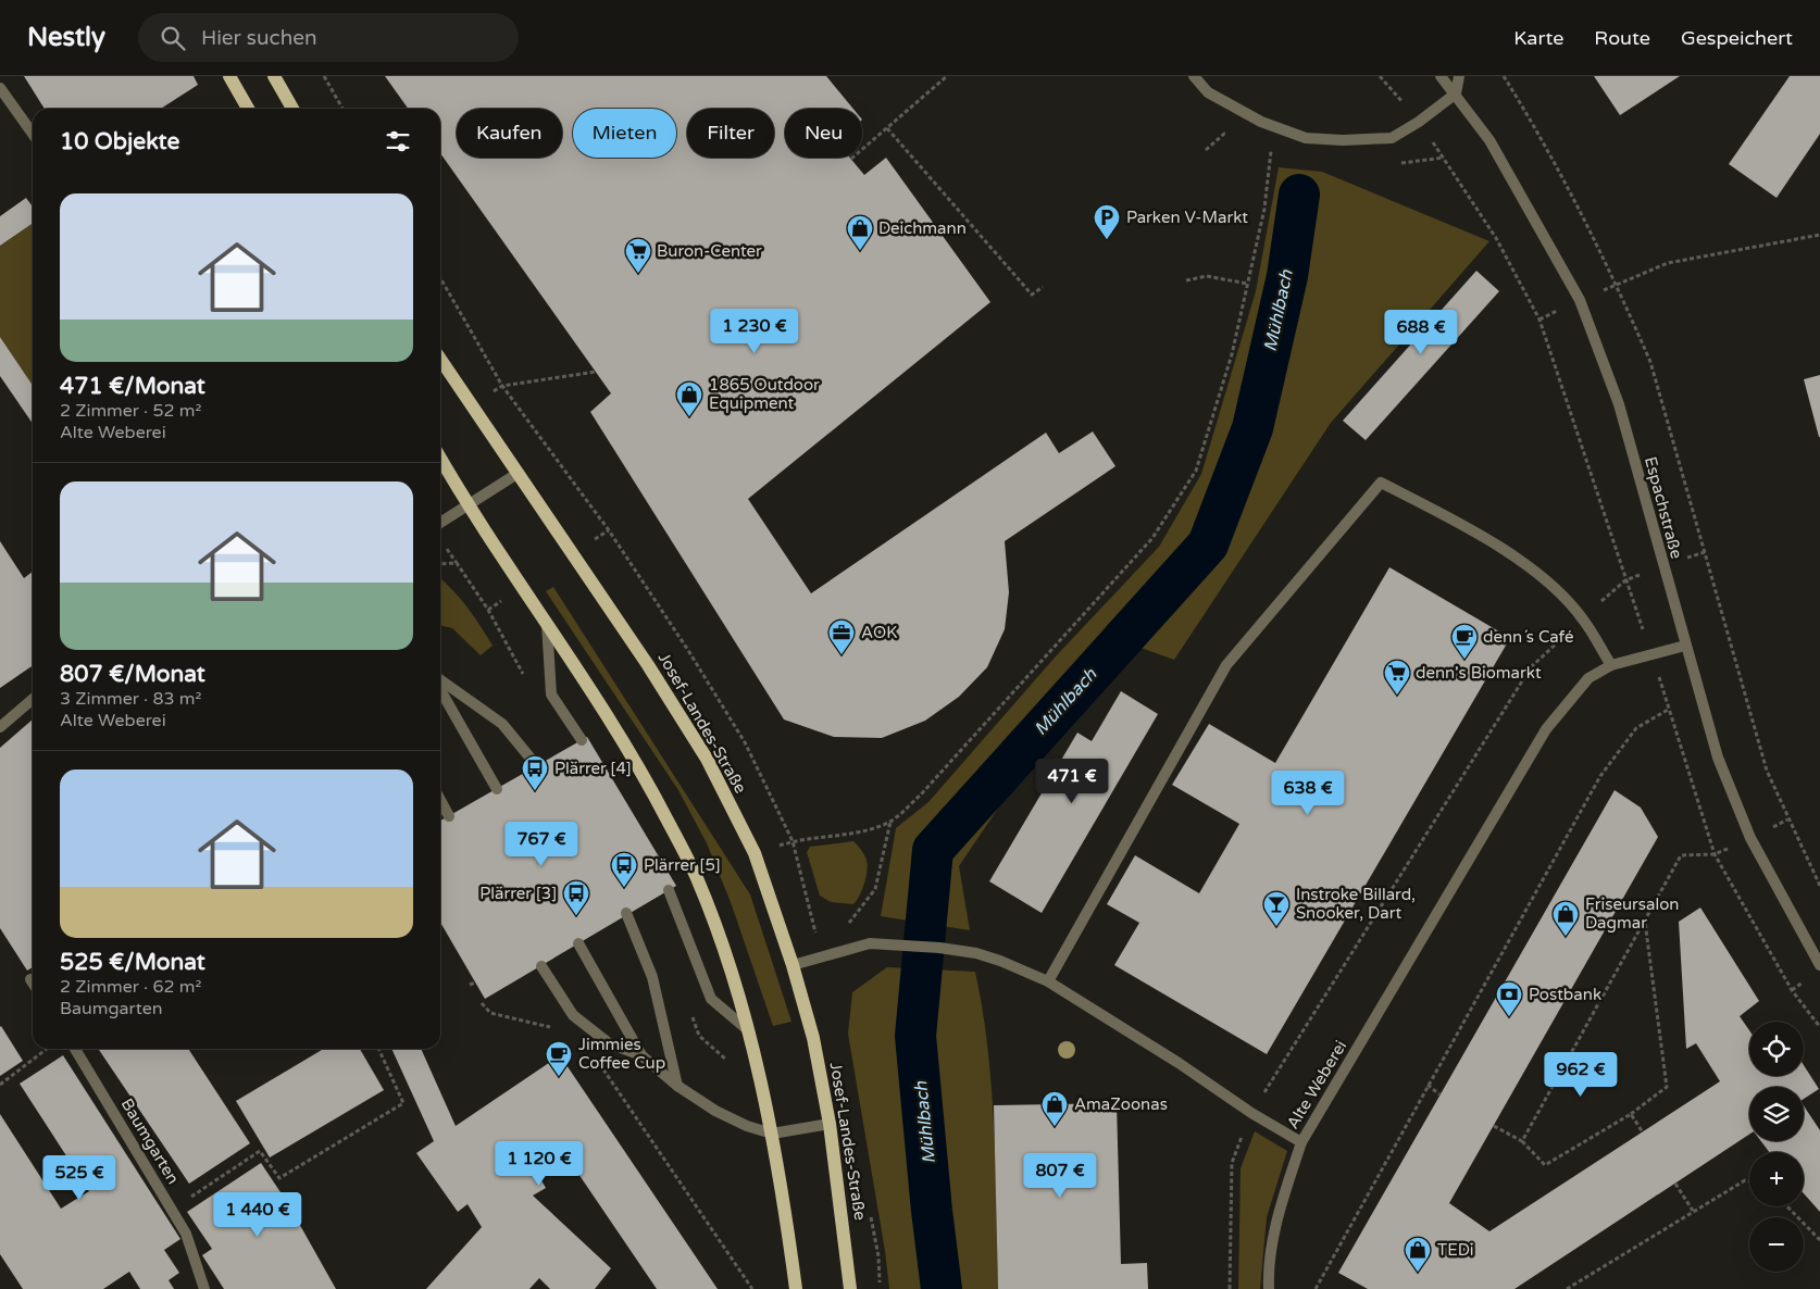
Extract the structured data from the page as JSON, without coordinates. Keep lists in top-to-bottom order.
{
  "streets": {
    "main road": ["Josef-Landes-Straße"],
    "street": ["Espachstraße", "Alte Weberei", "Baumgarten"]
  },
  "crossings": [
    ["Espachstraße", "Alte Weberei"],
    ["Josef-Landes-Straße", "Alte Weberei"]
  ],
  "water": ["Mühlbach"],
  "places": {
    "parking": ["Parken V-Markt"],
    "shop": [
      "Deichmann",
      "1865 Outdoor Equipment",
      "Friseursalon Dagmar",
      "AmaZoonas",
      "TEDi"
    ],
    "supermarket": ["Buron-Center", "denn's Biomarkt"],
    "office": ["AOK"],
    "cafe": ["denn´s Café", "Jimmies Coffee Cup"],
    "bus stop": ["Plärrer [4]", "Plärrer [5]", "Plärrer [3]"],
    "bar": ["Instroke Billard, Snooker, Dart"],
    "bank": ["Postbank"]
  },
  "page": {
    "header": "Nestly",
    "search": "Hier suchen",
    "nav": ["Karte", "Route", "Gespeichert"],
    "chip": [
      "Kaufen",
      "Mieten",
      "Filter",
      "Neu"
    ],
    "heading": "10 Objekte",
    "list": [
      {
        "name": "471 €/Monat",
        "note": "2 Zimmer · 52 m² · Alte Weberei"
      },
      {
        "name": "807 €/Monat",
        "note": "3 Zimmer · 83 m² · Alte Weberei"
      },
      {
        "name": "525 €/Monat",
        "note": "2 Zimmer · 62 m² · Baumgarten"
      }
    ],
    "price": [
      "1 230 €",
      "688 €",
      "471 €",
      "638 €",
      "767 €",
      "962 €",
      "1 120 €",
      "807 €",
      "525 €",
      "1 440 €"
    ],
    "map_buttons": ["+", "−"]
  }
}
